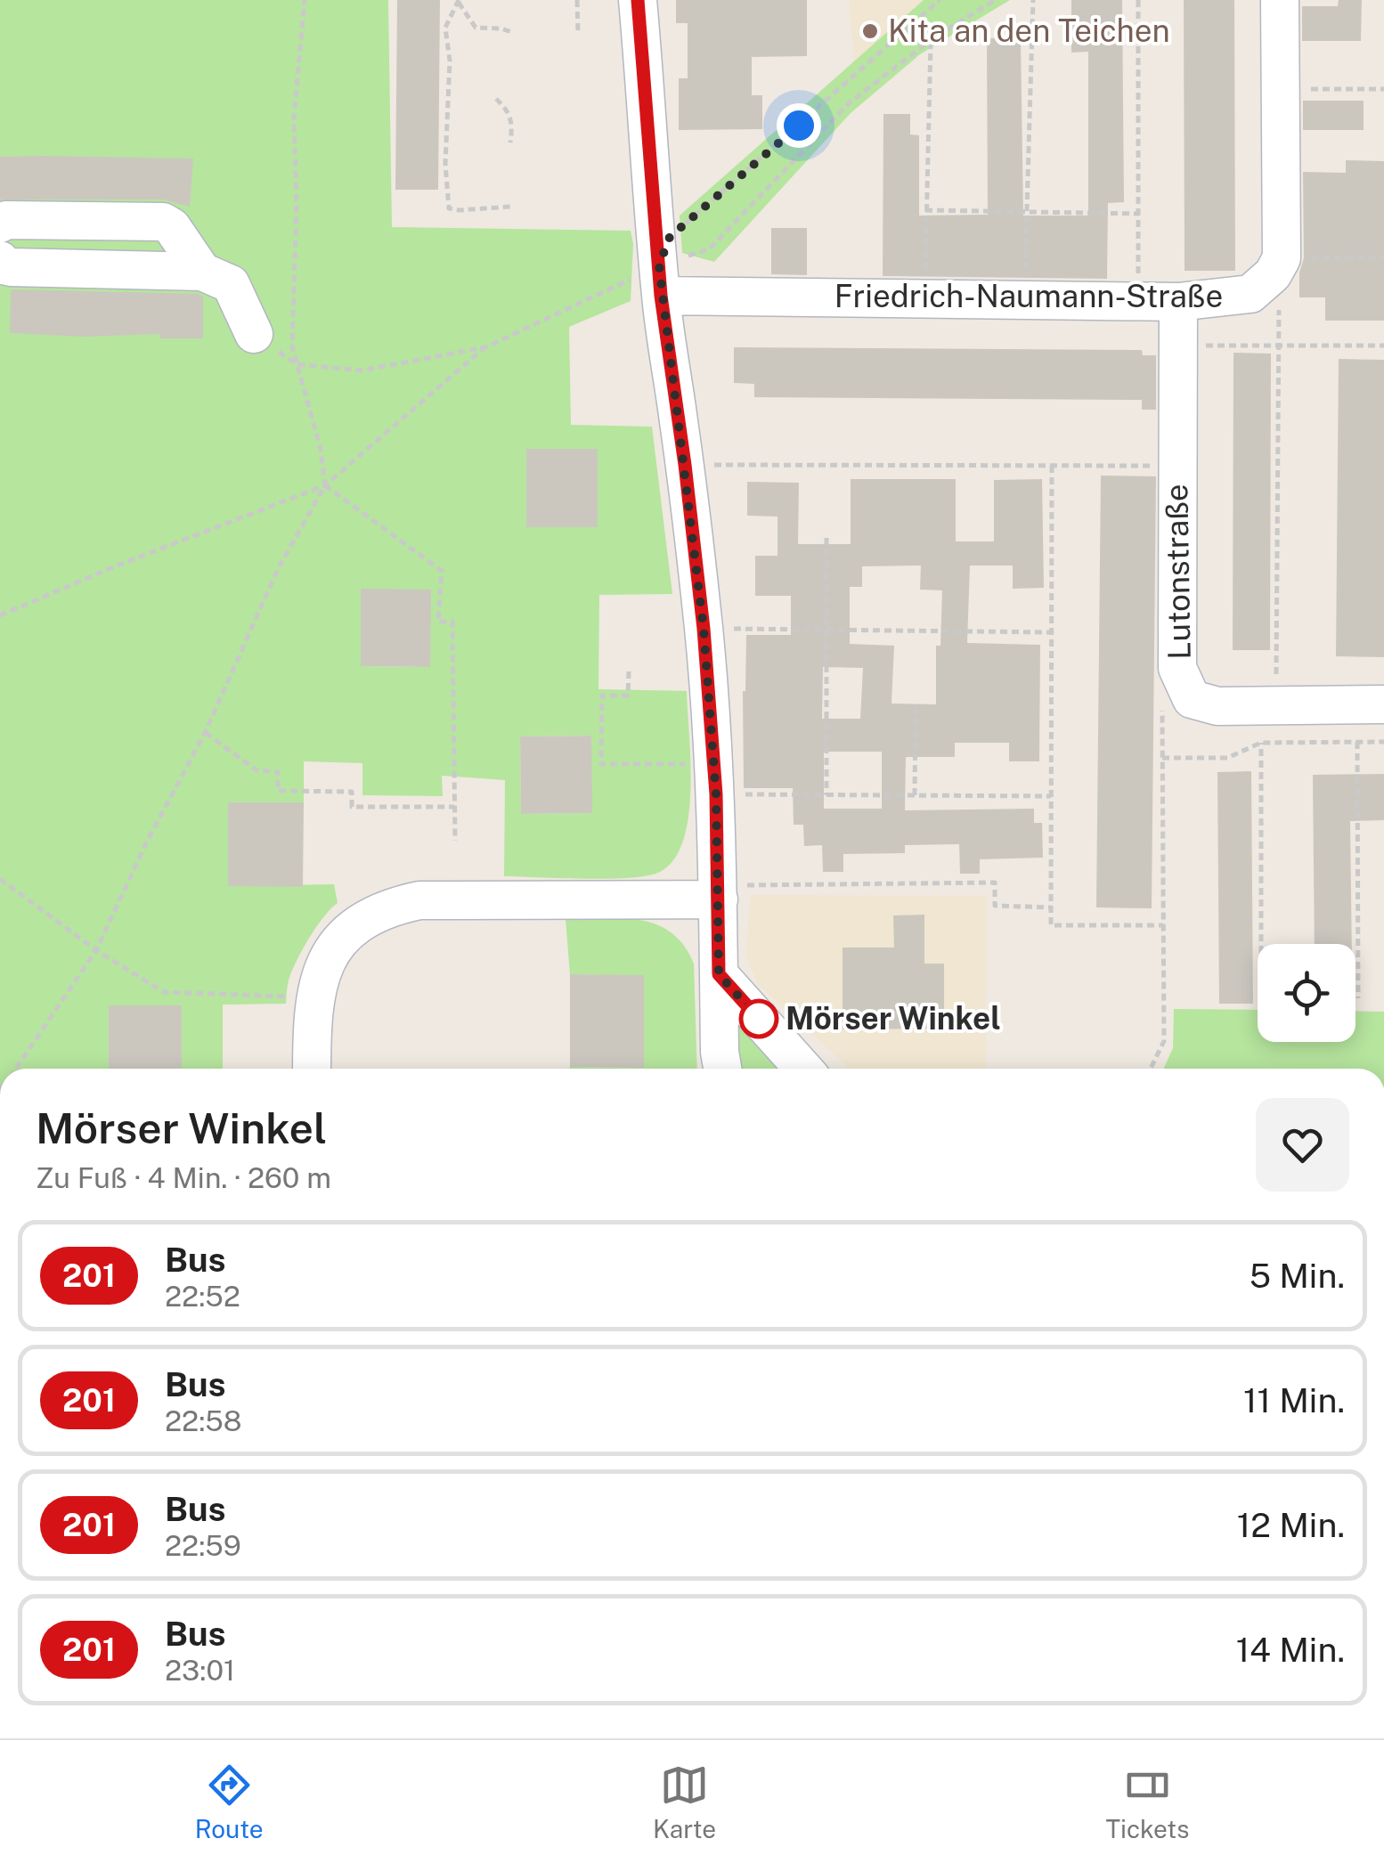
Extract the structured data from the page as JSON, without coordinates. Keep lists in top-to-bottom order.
{
  "streets": {
    "street": ["Friedrich-Naumann-Straße", "Lutonstraße"]
  },
  "crossings": [
    ["Friedrich-Naumann-Straße", "Lutonstraße"]
  ],
  "places": ["Kita an den Teichen", "Mörser Winkel"],
  "lines": ["bus line 201"],
  "page": {
    "heading": ["Mörser Winkel", "Zu Fuß · 4 Min. · 260 m"],
    "list": [
      {
        "mark": "201",
        "name": "Bus",
        "note": "22:52",
        "value": "5 Min."
      },
      {
        "mark": "201",
        "name": "Bus",
        "note": "22:58",
        "value": "11 Min."
      },
      {
        "mark": "201",
        "name": "Bus",
        "note": "22:59",
        "value": "12 Min."
      },
      {
        "mark": "201",
        "name": "Bus",
        "note": "23:01",
        "value": "14 Min."
      }
    ],
    "tabs": ["Route", "Karte", "Tickets"]
  }
}
